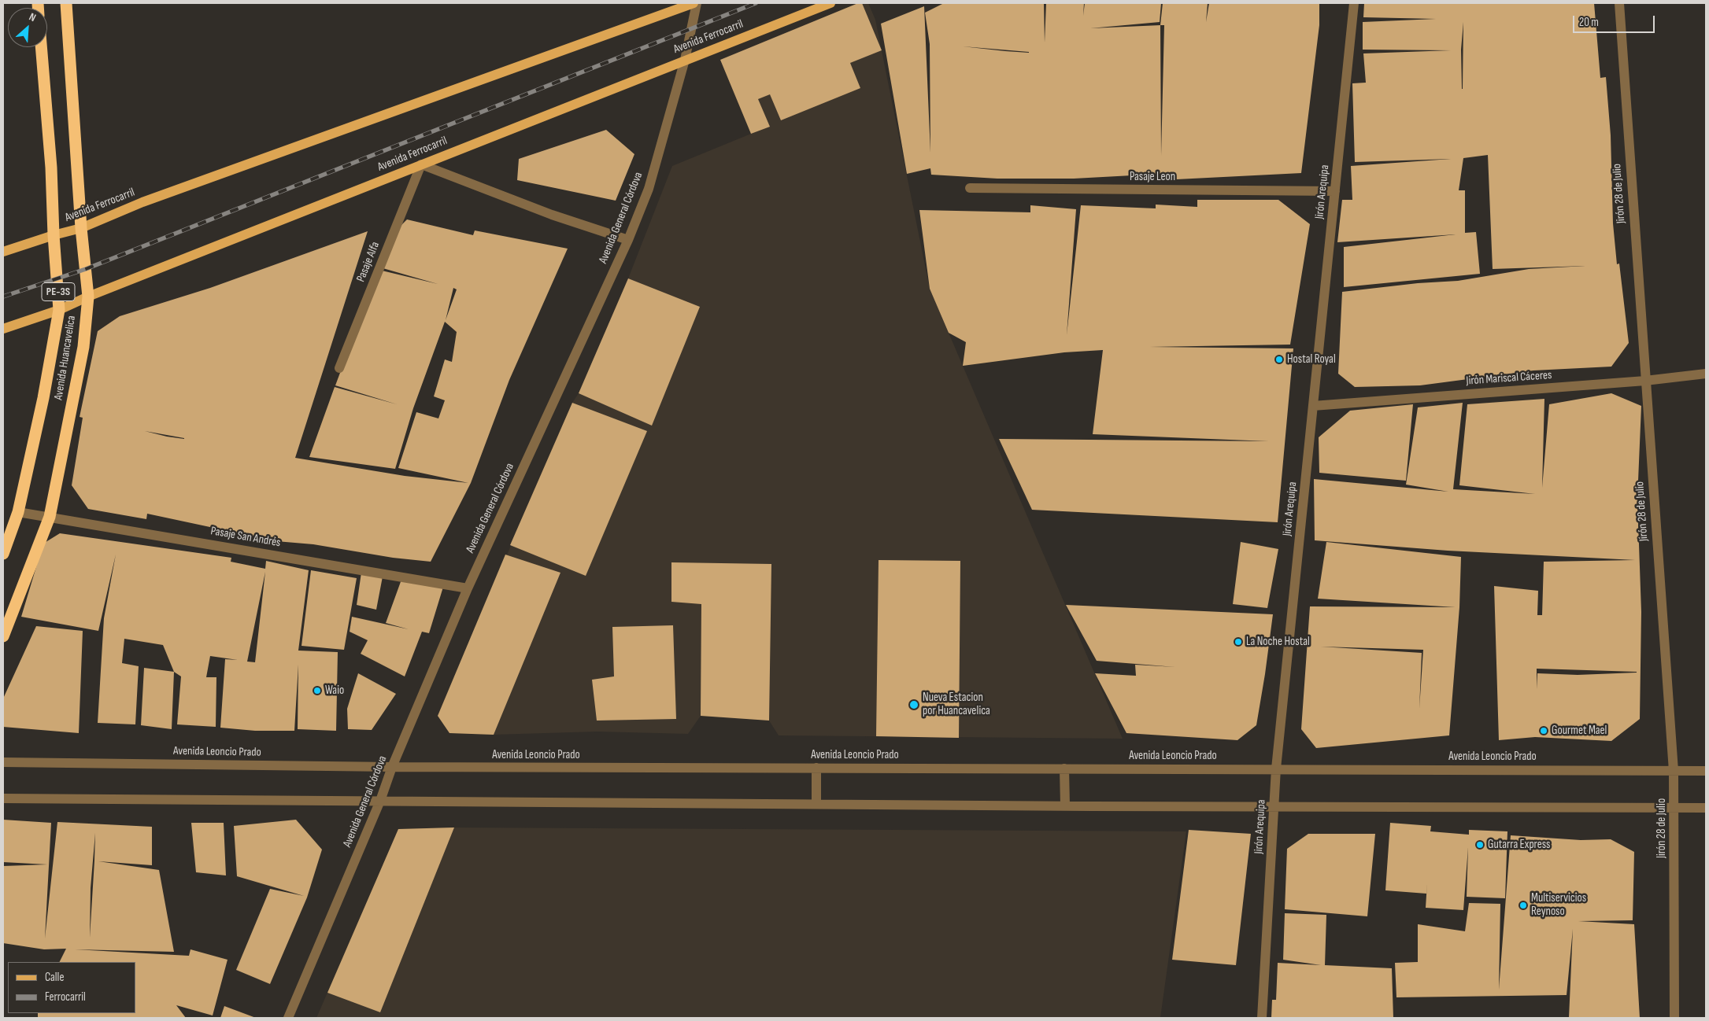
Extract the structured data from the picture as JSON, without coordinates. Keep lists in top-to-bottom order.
{
  "streets": {
    "highway": ["PE-3S", "Avenida Huancavelica"],
    "main road": ["Avenida Ferrocarril"],
    "street": [
      "Pasaje Leon",
      "Jirón Arequipa",
      "Jirón 28 de Julio",
      "Avenida General Córdova",
      "Pasaje Alfa",
      "Jirón Mariscal Cáceres",
      "Pasaje San Andrés",
      "Avenida Leoncio Prado"
    ]
  },
  "crossings": [
    ["Avenida Ferrocarril", "Avenida General Córdova"],
    ["Avenida Ferrocarril", "Pasaje Alfa"],
    ["Avenida Ferrocarril", "Avenida Huancavelica"],
    ["Pasaje Leon", "Jirón Arequipa"],
    ["Jirón Arequipa", "Jirón Mariscal Cáceres"],
    ["Jirón Arequipa", "Avenida Leoncio Prado"],
    ["Jirón 28 de Julio", "Jirón Mariscal Cáceres"],
    ["Jirón 28 de Julio", "Avenida Leoncio Prado"],
    ["Avenida General Córdova", "Pasaje San Andrés"],
    ["Avenida General Córdova", "Avenida Leoncio Prado"],
    ["Avenida Huancavelica", "Pasaje San Andrés"]
  ],
  "places": [
    "Hostal Royal",
    "La Noche Hostal",
    "Waio",
    "Nueva Estacion por Huancavelica",
    "Gourmet Mael",
    "Gutarra Express",
    "Multiservicios Reynoso"
  ],
  "legend": ["Calle", "Ferrocarril"],
  "scale_bar": "20 m",
  "north": "top right"
}
